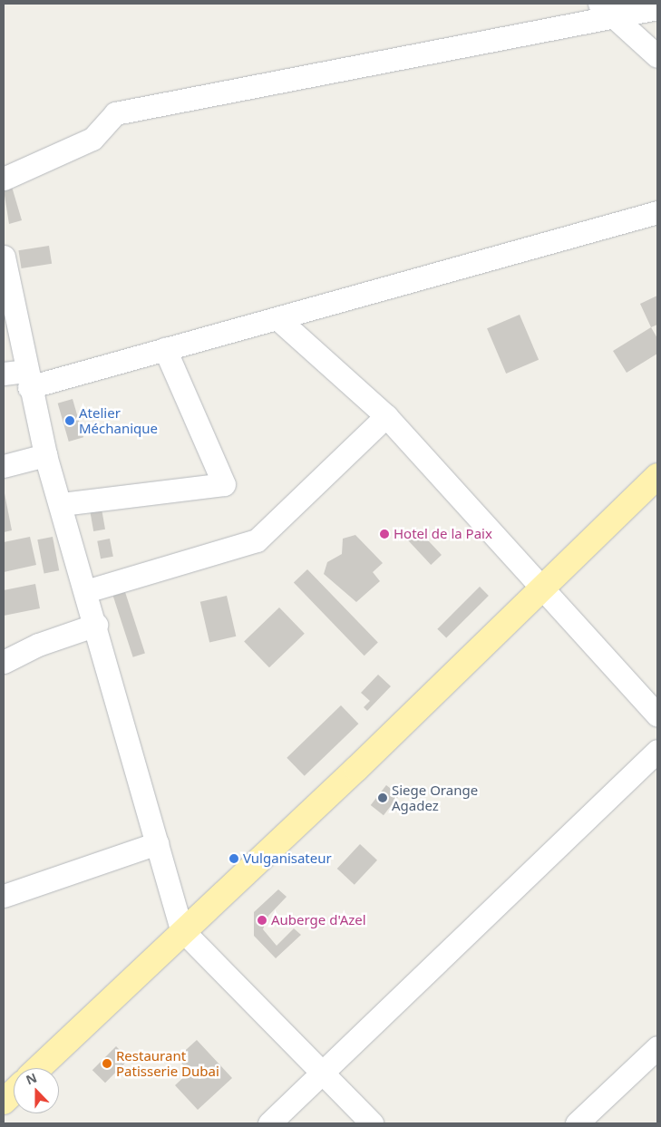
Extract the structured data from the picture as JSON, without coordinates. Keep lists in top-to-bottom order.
{
  "places": [
    "Atelier Méchanique",
    "Hotel de la Paix",
    "Siege Orange Agadez",
    "Vulganisateur",
    "Auberge d'Azel",
    "Restaurant Patisserie Dubai"
  ],
  "north": "top"
}
